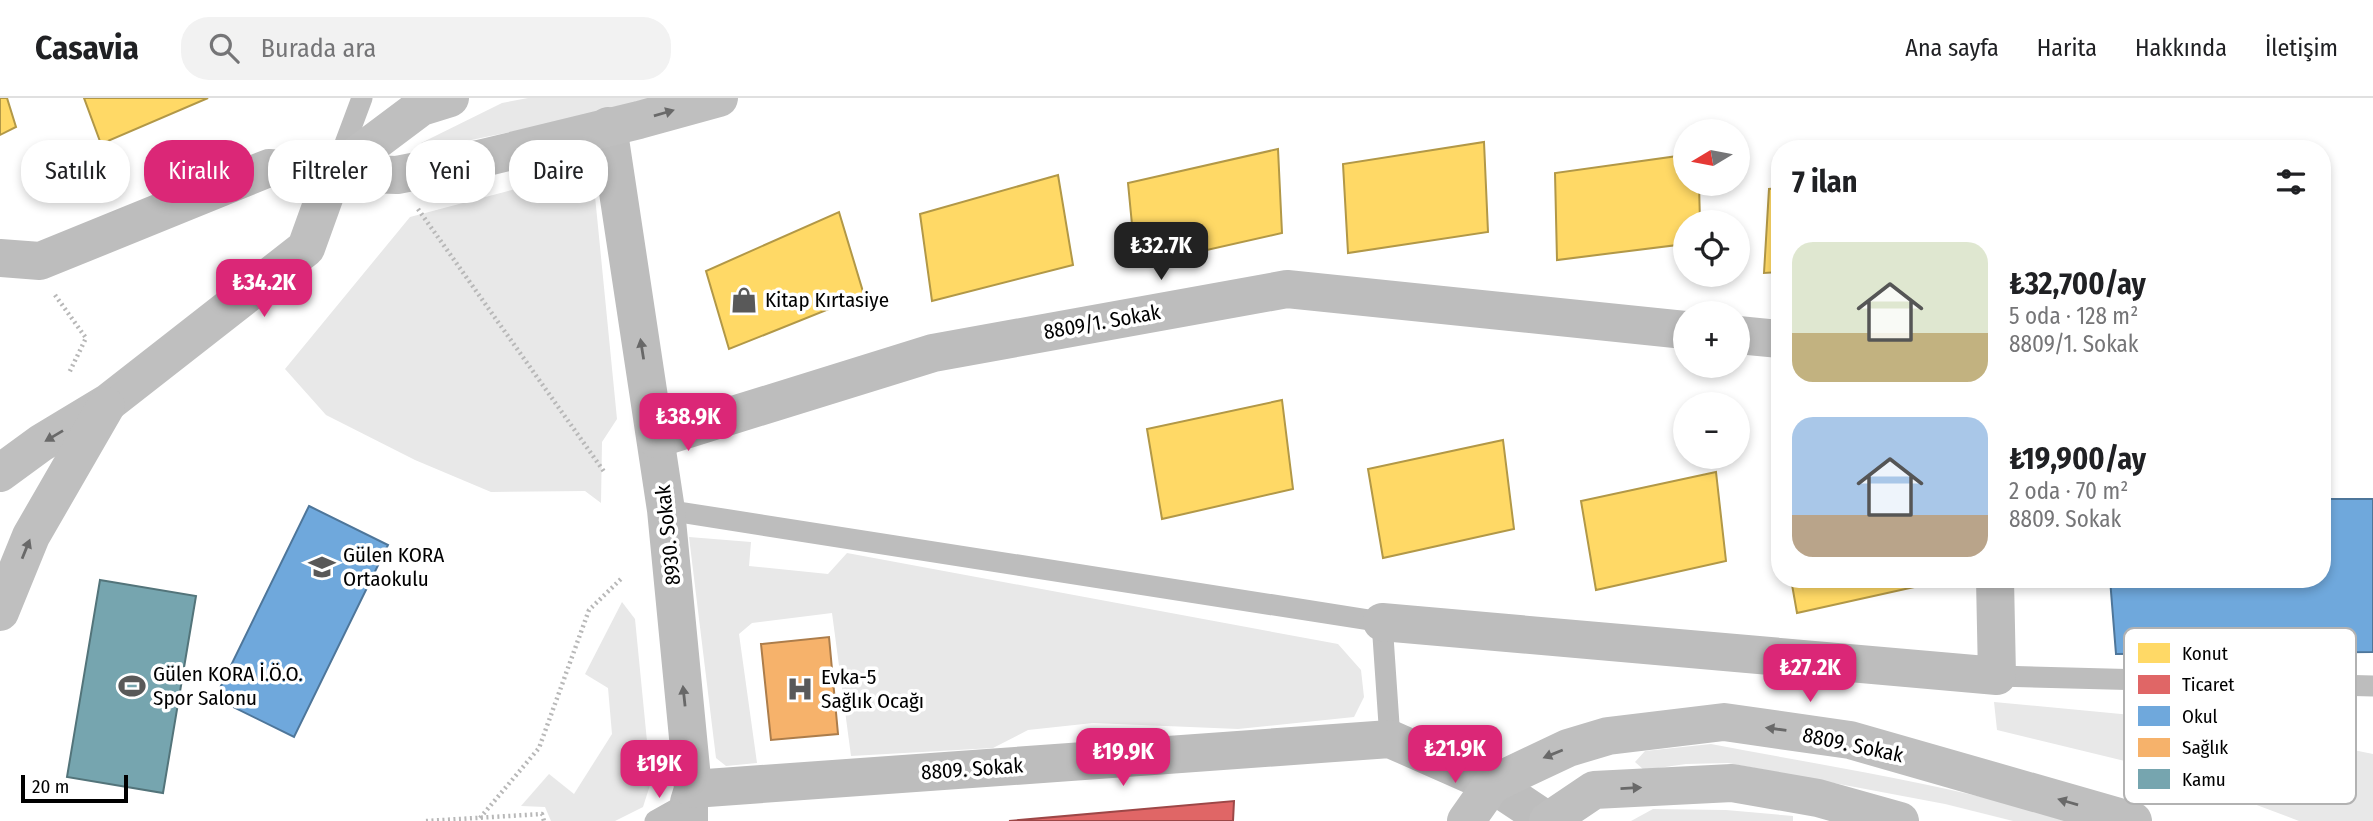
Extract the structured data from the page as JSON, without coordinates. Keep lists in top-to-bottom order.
{
  "streets": {
    "street": ["8809/1. Sokak", "8930. Sokak", "8809. Sokak"]
  },
  "crossings": [
    ["8809/1. Sokak", "8930. Sokak"],
    ["8930. Sokak", "8809. Sokak"]
  ],
  "one_way": ["8930. Sokak"],
  "places": {
    "shop": ["Kitap Kırtasiye"],
    "school or university": ["Gülen KORA Ortaokulu"],
    "sports": ["Gülen KORA İ.Ö.O. Spor Salonu"],
    "hospital": ["Evka-5 Sağlık Ocağı"]
  },
  "legend": [
    "Konut",
    "Ticaret",
    "Okul",
    "Sağlık",
    "Kamu"
  ],
  "scale_bar": "20 m",
  "north": "left",
  "page": {
    "header": "Casavia",
    "search": "Burada ara",
    "nav": [
      "Ana sayfa",
      "Harita",
      "Hakkında",
      "İletişim"
    ],
    "map_buttons": ["+", "−"],
    "chip": [
      "Satılık",
      "Kiralık",
      "Filtreler",
      "Yeni",
      "Daire"
    ],
    "heading": "7 ilan",
    "price": [
      "₺32.7K",
      "₺34.2K",
      "₺38.9K",
      "₺27.2K",
      "₺21.9K",
      "₺19.9K",
      "₺19K"
    ],
    "list": [
      {
        "name": "₺32,700/ay",
        "note": "5 oda · 128 m² · 8809/1. Sokak"
      },
      {
        "name": "₺19,900/ay",
        "note": "2 oda · 70 m² · 8809. Sokak"
      }
    ],
    "scale": "20 m"
  }
}
